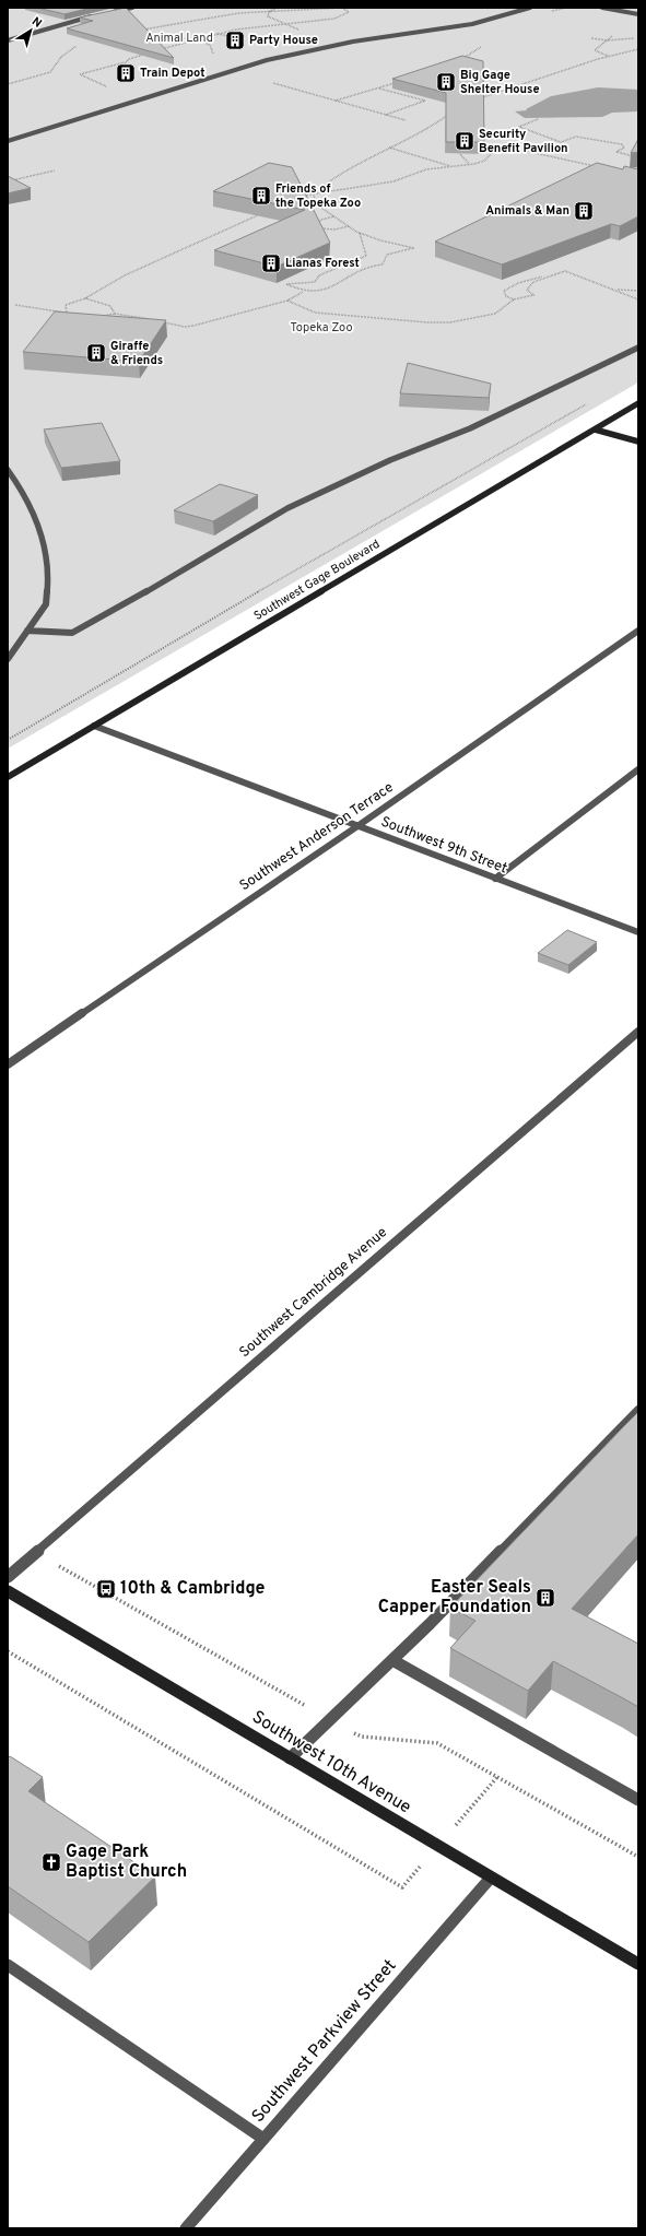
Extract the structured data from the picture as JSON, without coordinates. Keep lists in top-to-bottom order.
{
  "streets": {
    "main road": ["Southwest Gage Boulevard", "Southwest 10th Avenue"],
    "street": [
      "Southwest Anderson Terrace",
      "Southwest 9th Street",
      "Southwest Cambridge Avenue",
      "Southwest Parkview Street"
    ]
  },
  "crossings": [
    ["Southwest Gage Boulevard", "Southwest 9th Street"],
    ["Southwest Anderson Terrace", "Southwest 9th Street"],
    ["Southwest 10th Avenue", "Southwest Parkview Street"]
  ],
  "parks": ["Animal Land", "Topeka Zoo"],
  "places": {
    "building": [
      "Party House",
      "Train Depot",
      "Big Gage Shelter House",
      "Security Benefit Pavilion",
      "Friends of the Topeka Zoo",
      "Animals & Man",
      "Lianas Forest",
      "Giraffe & Friends",
      "Easter Seals Capper Foundation"
    ],
    "bus stop": ["10th & Cambridge"],
    "church": ["Gage Park Baptist Church"]
  },
  "north": "top right"
}
